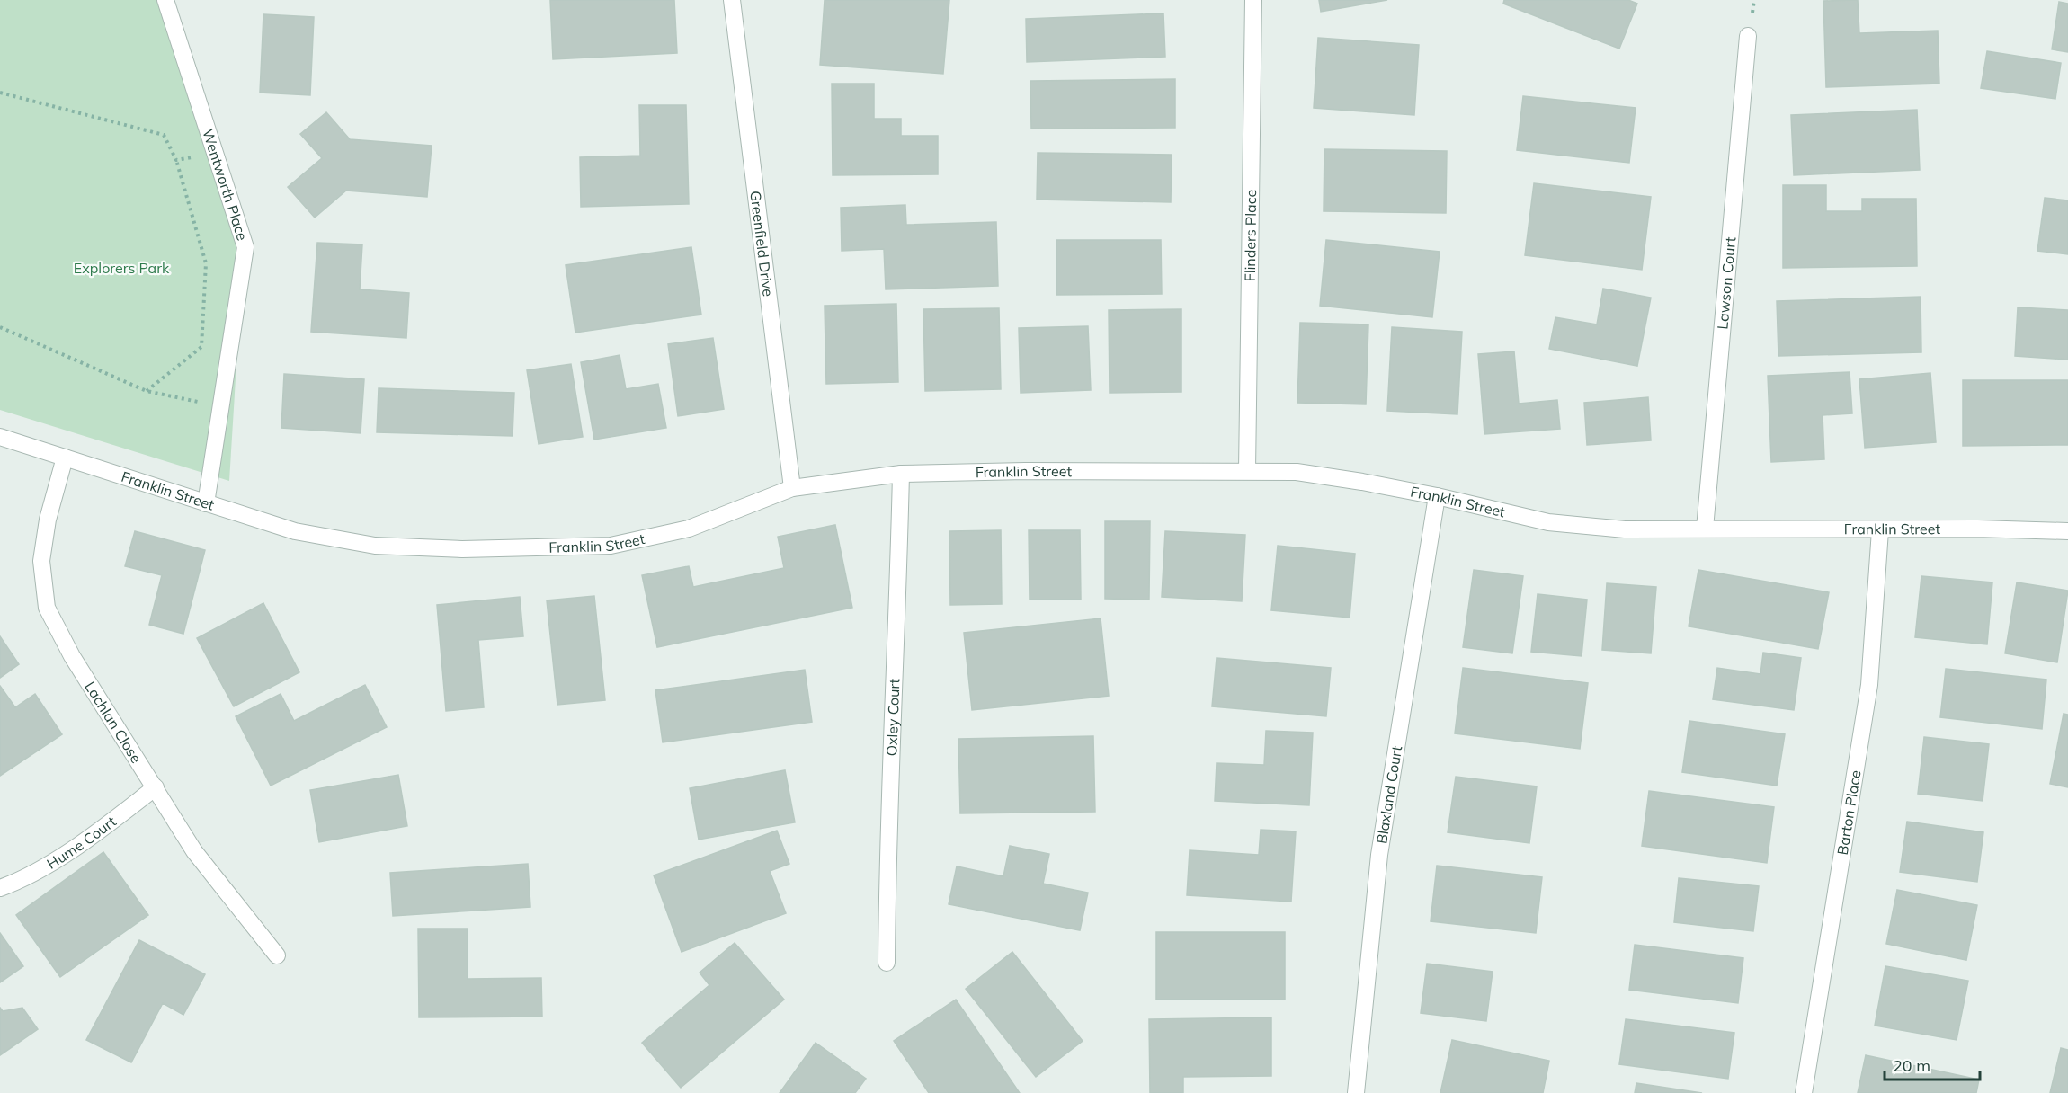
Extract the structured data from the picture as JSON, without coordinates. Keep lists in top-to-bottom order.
{
  "streets": {
    "street": [
      "Wentworth Place",
      "Flinders Place",
      "Greenfield Drive",
      "Lawson Court",
      "Franklin Street",
      "Oxley Court",
      "Lachlan Close",
      "Blaxland Court",
      "Barton Place",
      "Hume Court"
    ]
  },
  "crossings": [
    ["Wentworth Place", "Franklin Street"],
    ["Flinders Place", "Franklin Street"],
    ["Greenfield Drive", "Franklin Street"],
    ["Lawson Court", "Franklin Street"],
    ["Franklin Street", "Oxley Court"],
    ["Franklin Street", "Lachlan Close"],
    ["Franklin Street", "Blaxland Court"],
    ["Franklin Street", "Barton Place"],
    ["Lachlan Close", "Hume Court"]
  ],
  "parks": ["Explorers Park"],
  "scale_bar": "20 m"
}
